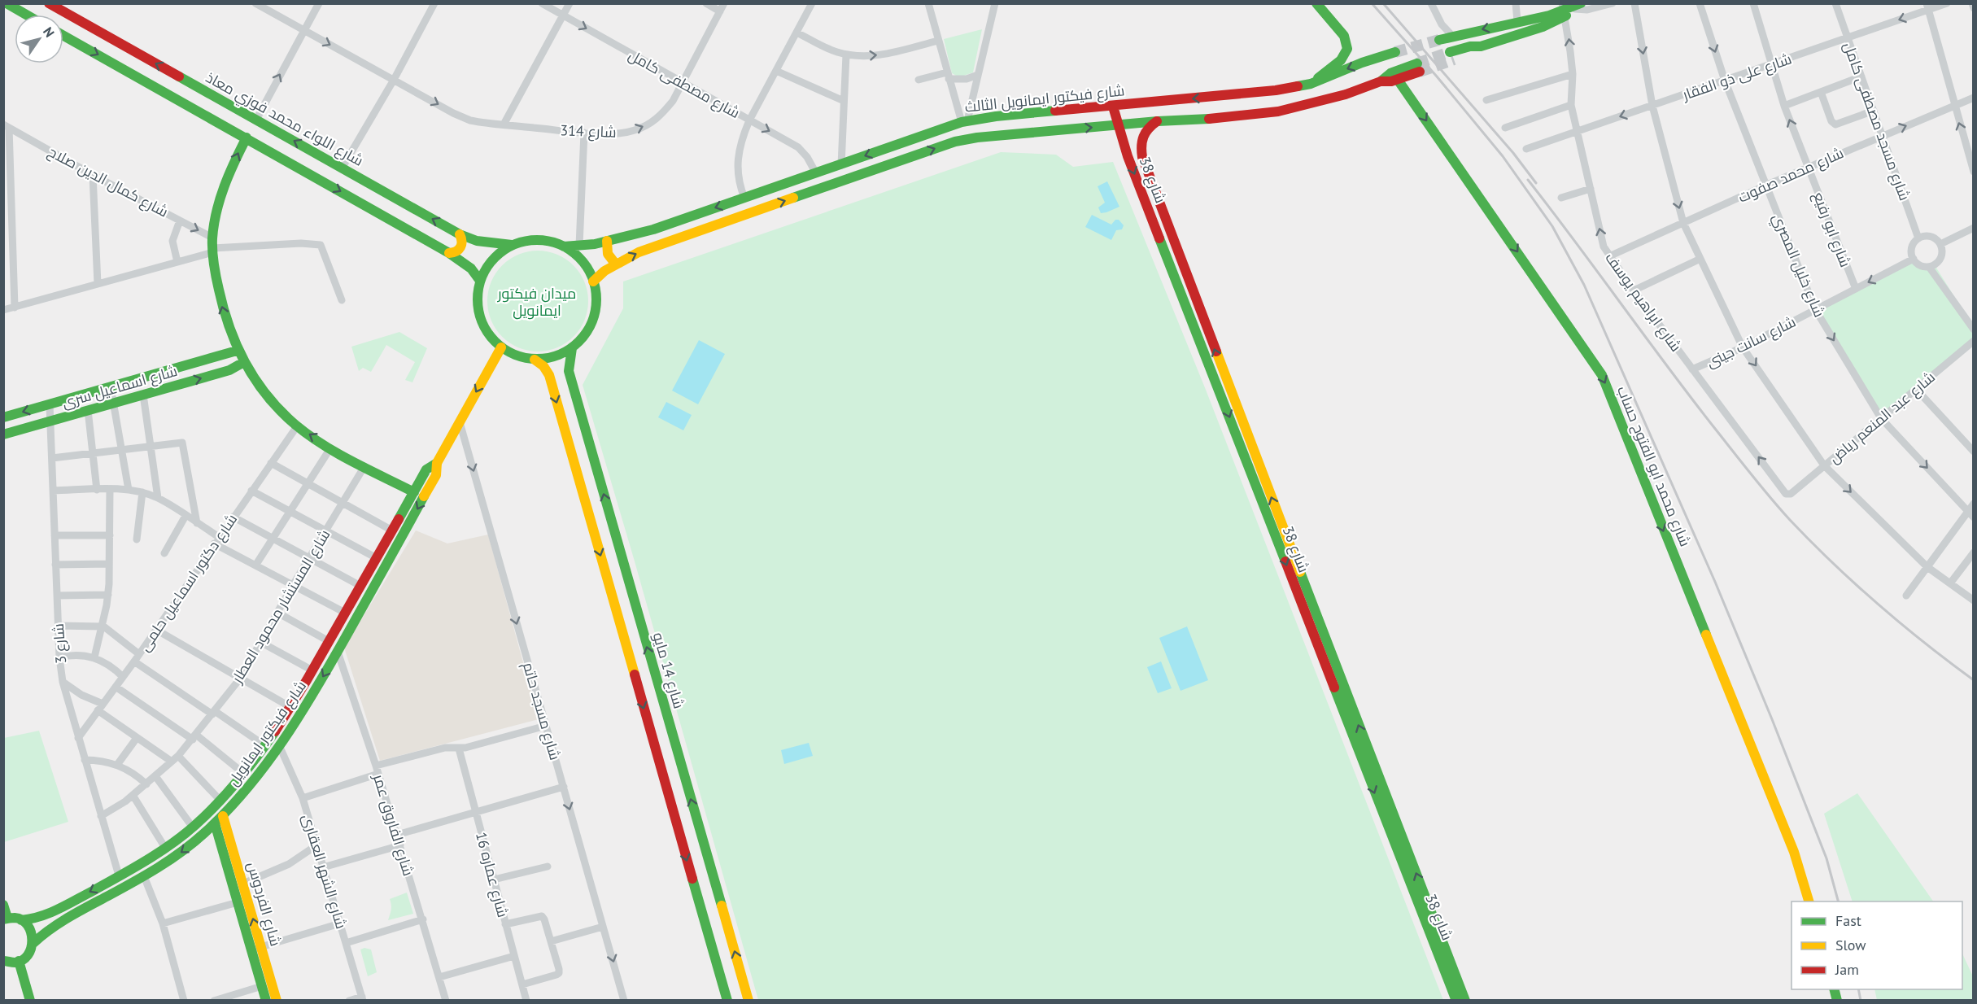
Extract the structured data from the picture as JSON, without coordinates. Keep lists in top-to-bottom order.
{
  "streets": {
    "main road": [
      "شارع فيكتور ايمانويل الثالث",
      "شارع اللواء محمد فوزي معاذ",
      "شارع 38",
      "شارع اسماعيل سرى",
      "شارع محمد ابو الفتوح حساب",
      "شارع 14 مايو",
      "شارع فيكتور ايمانويل",
      "شارع الفردوس"
    ],
    "street": [
      "شارع على ذو الفقار",
      "شارع مصطفى كامل",
      "شارع مسجد مصطفى كامل",
      "شارع 314",
      "شارع محمد صفوت",
      "شارع كمال الدين صلاح",
      "شارع ابو رفيع",
      "شارع خليل المصري",
      "شارع ابراهيم يوسف",
      "شارع سانت جينى",
      "شارع عبد المنعم رياض",
      "شارع دكتور اسماعيل حلمى",
      "شارع المستشار محمود العطار",
      "شارع 3",
      "شارع مسجد حاتم",
      "شارع الفاروق عمر",
      "شارع الشهر العقارى",
      "شارع عماره 16"
    ]
  },
  "crossings": [
    ["شارع على ذو الفقار", "شارع مسجد مصطفى كامل"],
    ["شارع على ذو الفقار", "شارع ابو رفيع"],
    ["شارع على ذو الفقار", "شارع خليل المصري"],
    ["شارع على ذو الفقار", "شارع ابراهيم يوسف"],
    ["شارع مصطفى كامل", "شارع فيكتور ايمانويل الثالث"],
    ["شارع مصطفى كامل", "شارع 314"],
    ["شارع فيكتور ايمانويل الثالث", "شارع اللواء محمد فوزي معاذ"],
    ["شارع فيكتور ايمانويل الثالث", "شارع 38"],
    ["شارع فيكتور ايمانويل الثالث", "شارع محمد ابو الفتوح حساب"],
    ["شارع فيكتور ايمانويل الثالث", "شارع 14 مايو"],
    ["شارع فيكتور ايمانويل الثالث", "شارع فيكتور ايمانويل"],
    ["شارع اللواء محمد فوزي معاذ", "شارع 14 مايو"],
    ["شارع اللواء محمد فوزي معاذ", "شارع فيكتور ايمانويل"],
    ["شارع مسجد مصطفى كامل", "شارع محمد صفوت"],
    ["شارع مسجد مصطفى كامل", "شارع سانت جينى"],
    ["شارع محمد صفوت", "شارع ابو رفيع"],
    ["شارع محمد صفوت", "شارع خليل المصري"],
    ["شارع محمد صفوت", "شارع ابراهيم يوسف"],
    ["شارع ابو رفيع", "شارع سانت جينى"],
    ["شارع خليل المصري", "شارع سانت جينى"],
    ["شارع خليل المصري", "شارع عبد المنعم رياض"],
    ["شارع ابراهيم يوسف", "شارع سانت جينى"],
    ["شارع ابراهيم يوسف", "شارع عبد المنعم رياض"],
    ["شارع اسماعيل سرى", "شارع 3"],
    ["شارع دكتور اسماعيل حلمى", "شارع 3"],
    ["شارع المستشار محمود العطار", "شارع 3"],
    ["شارع 3", "شارع فيكتور ايمانويل"],
    ["شارع 14 مايو", "شارع فيكتور ايمانويل"],
    ["شارع مسجد حاتم", "شارع فيكتور ايمانويل"],
    ["شارع فيكتور ايمانويل", "شارع الفاروق عمر"],
    ["شارع فيكتور ايمانويل", "شارع الشهر العقارى"],
    ["شارع فيكتور ايمانويل", "شارع الفردوس"]
  ],
  "one_way": [
    "شارع على ذو الفقار",
    "شارع 314",
    "شارع خليل المصري",
    "شارع محمد ابو الفتوح حساب",
    "شارع مسجد حاتم"
  ],
  "parks": ["ميدان فيكتور ايمانويل"],
  "legend": ["Fast", "Slow", "Jam"],
  "north": "top right"
}
